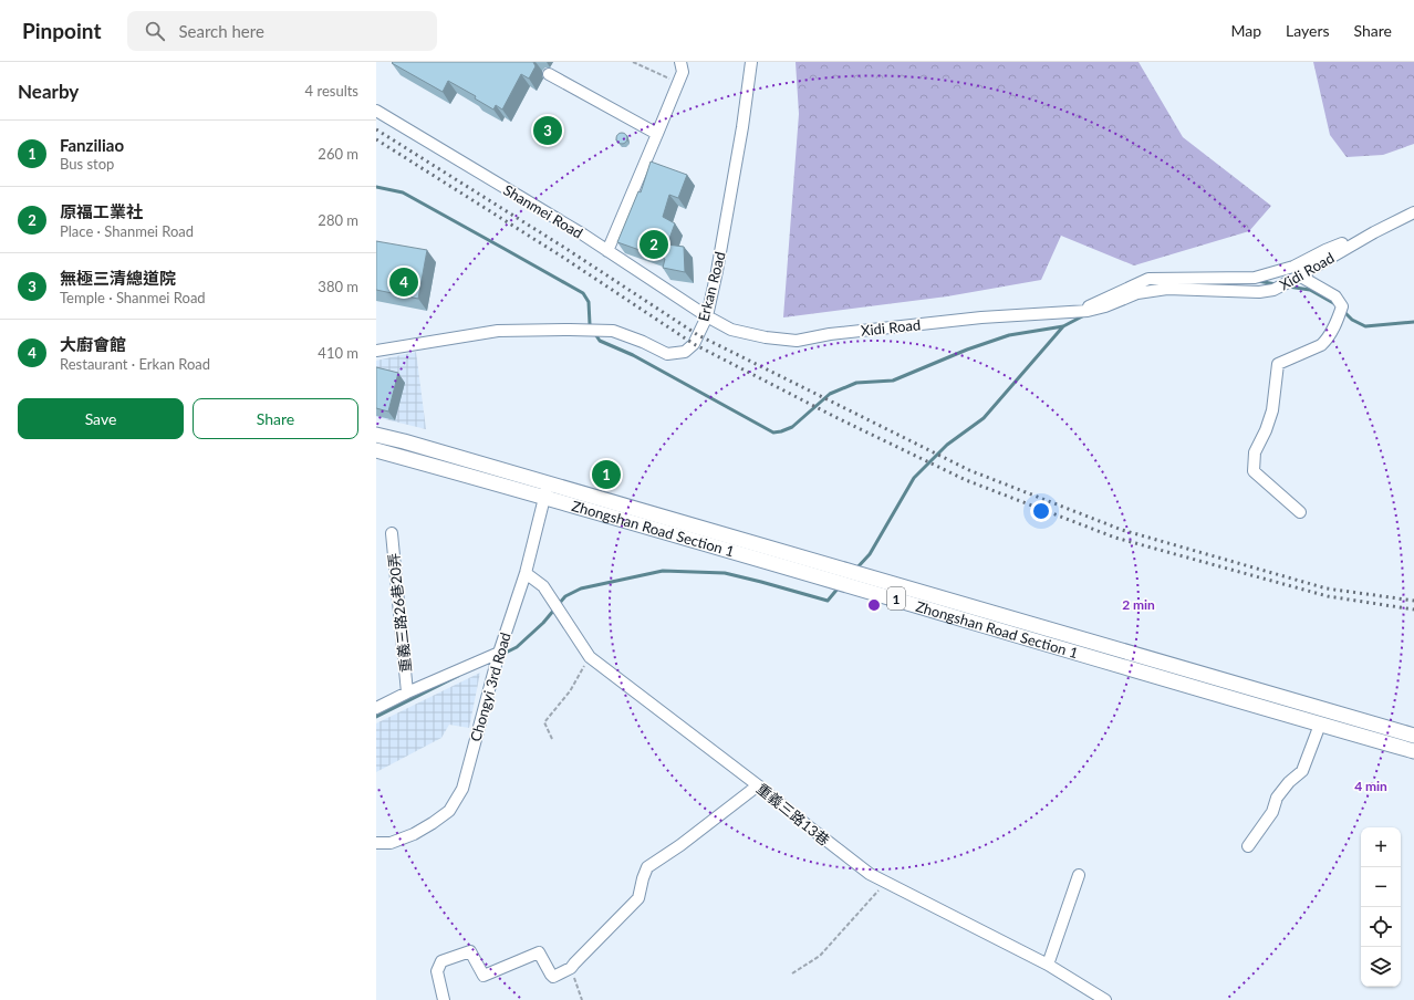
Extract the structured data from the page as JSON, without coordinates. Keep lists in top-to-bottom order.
{
  "streets": {
    "main road": ["Zhongshan Road Section 1", "1"],
    "street": [
      "Shanmei Road",
      "Xidi Road",
      "Erkan Road",
      "重義三路26巷20弄",
      "Chongyi 3rd Road",
      "重義三路13巷"
    ]
  },
  "crossings": [
    ["Shanmei Road", "Xidi Road"],
    ["Shanmei Road", "Erkan Road"],
    ["Xidi Road", "Erkan Road"],
    ["Zhongshan Road Section 1", "Chongyi 3rd Road"],
    ["Chongyi 3rd Road", "重義三路13巷"]
  ],
  "page": {
    "header": "Pinpoint",
    "search": "Search here",
    "nav": ["Map", "Layers", "Share"],
    "heading": ["Nearby", "4 results"],
    "pins": [
      "3",
      "2",
      "4",
      "1"
    ],
    "list": [
      {
        "mark": "1",
        "name": "Fanziliao",
        "note": "Bus stop",
        "value": "260 m"
      },
      {
        "mark": "2",
        "name": "原福工業社",
        "note": "Place · Shanmei Road",
        "value": "280 m"
      },
      {
        "mark": "3",
        "name": "無極三清總道院",
        "note": "Temple · Shanmei Road",
        "value": "380 m"
      },
      {
        "mark": "4",
        "name": "大廚會館",
        "note": "Restaurant · Erkan Road",
        "value": "410 m"
      }
    ],
    "buttons": ["Save", "Share"],
    "map_buttons": ["+", "−"]
  },
  "rings": ["2 min", "4 min"]
}
